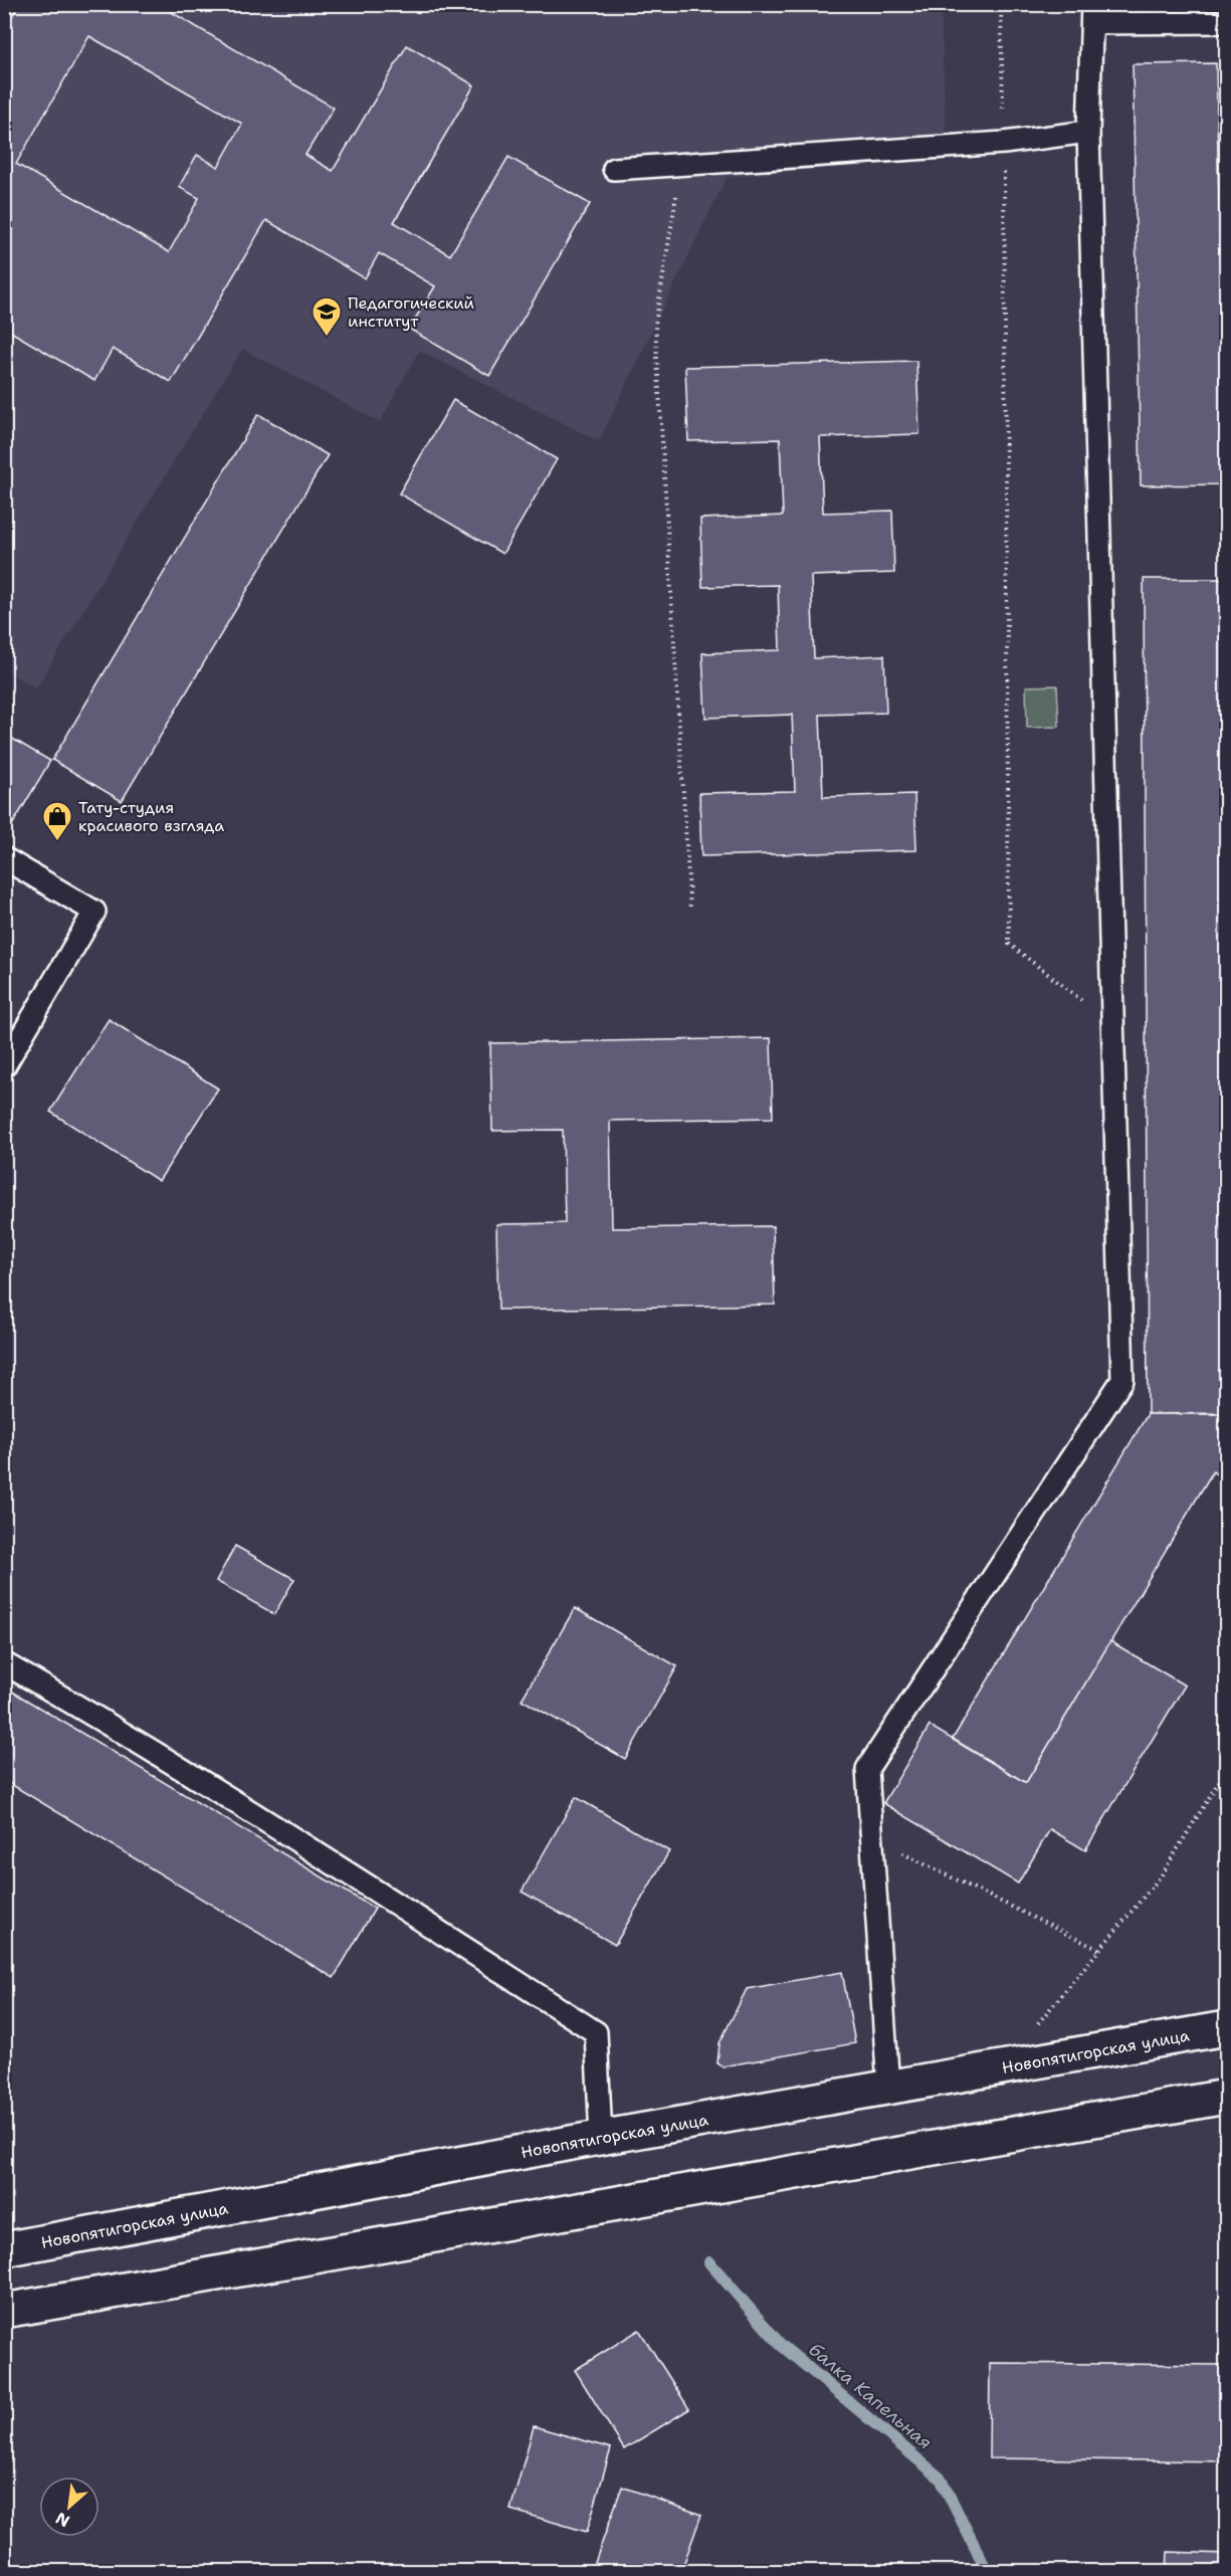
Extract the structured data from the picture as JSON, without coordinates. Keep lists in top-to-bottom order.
{
  "streets": {
    "street": ["Новопятигорская улица"]
  },
  "water": ["балка Капельная"],
  "places": {
    "school or university": ["Педагогический институт"],
    "shop": ["Тату-студия красивого взгляда"]
  },
  "north": "bottom left"
}
